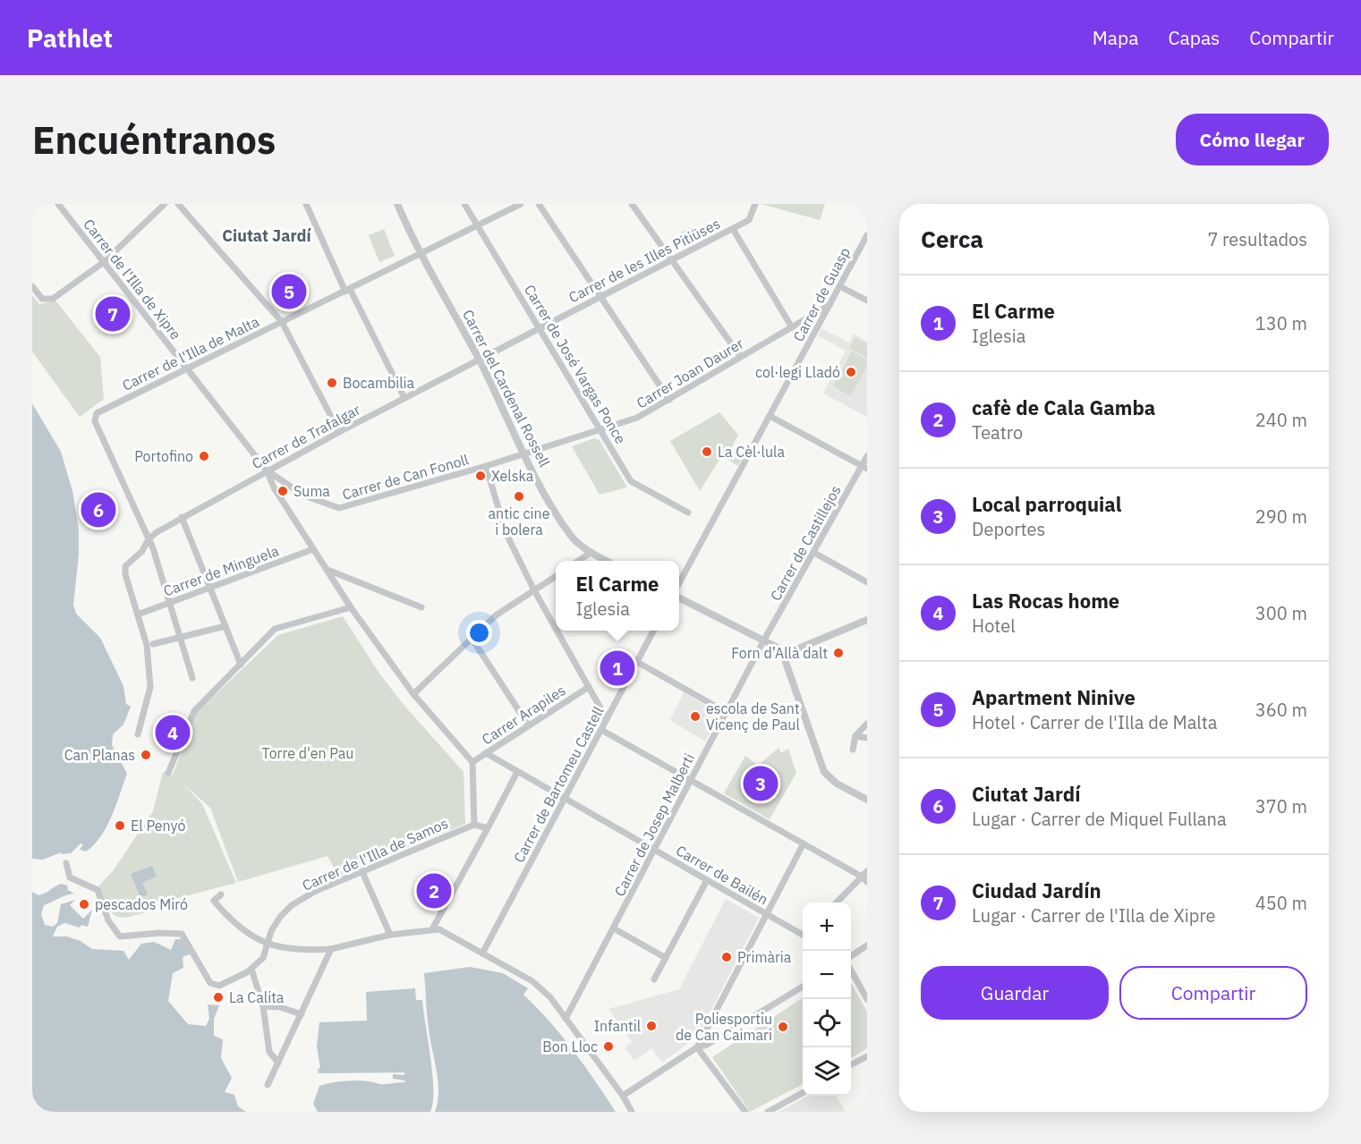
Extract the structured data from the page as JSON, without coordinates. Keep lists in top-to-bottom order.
{
  "streets": {
    "street": [
      "Carrer de les Illes Pitiüses",
      "Carrer de l'Illa de Xipre",
      "Carrer de Guasp",
      "Carrer de l'Illa de Malta",
      "Carrer de José Vargas Ponce",
      "Carrer Joan Daurer",
      "Carrer del Cardenal Rossell",
      "Carrer de Trafalgar",
      "Carrer de Can Fonoll",
      "Carrer de Castillejos",
      "Carrer de Minguela",
      "Carrer Arapiles",
      "Carrer de Bartomeu Castell",
      "Carrer de Josep Malberti",
      "Carrer de l'Illa de Samos",
      "Carrer de Bailén"
    ]
  },
  "crossings": [
    ["Carrer de les Illes Pitiüses", "Carrer de José Vargas Ponce"],
    ["Carrer de les Illes Pitiüses", "Carrer del Cardenal Rossell"],
    ["Carrer de les Illes Pitiüses", "Carrer de Trafalgar"],
    ["Carrer de l'Illa de Xipre", "Carrer de l'Illa de Malta"],
    ["Carrer de l'Illa de Xipre", "Carrer de Trafalgar"],
    ["Carrer de l'Illa de Xipre", "Carrer de Can Fonoll"],
    ["Carrer de Guasp", "Carrer Joan Daurer"],
    ["Carrer de l'Illa de Malta", "Carrer de José Vargas Ponce"],
    ["Carrer de l'Illa de Malta", "Carrer del Cardenal Rossell"],
    ["Carrer de l'Illa de Malta", "Carrer de Trafalgar"],
    ["Carrer de José Vargas Ponce", "Carrer Joan Daurer"],
    ["Carrer Joan Daurer", "Carrer del Cardenal Rossell"],
    ["Carrer Joan Daurer", "Carrer de Can Fonoll"],
    ["Carrer del Cardenal Rossell", "Carrer de Trafalgar"],
    ["Carrer del Cardenal Rossell", "Carrer de Can Fonoll"],
    ["Carrer de Trafalgar", "Carrer de Can Fonoll"],
    ["Carrer de Trafalgar", "Carrer de Minguela"],
    ["Carrer de Castillejos", "Carrer de Josep Malberti"],
    ["Carrer Arapiles", "Carrer de Bailén"],
    ["Carrer de Bartomeu Castell", "Carrer de Bailén"],
    ["Carrer de Josep Malberti", "Carrer de Bailén"]
  ],
  "districts": ["Ciutat Jardí"],
  "parks": ["Torre d'en Pau"],
  "places": [
    "col·legi Lladó",
    "Bocambilia",
    "La Cèl·lula",
    "Portofino",
    "Xelska",
    "Suma",
    "antic cine i bolera",
    "Forn d’Allà dalt",
    "escola de Sant Vicenç de Paul",
    "Can Planas",
    "El Penyó",
    "pescados Miró",
    "Primària",
    "La Calita",
    "Infantil",
    "Poliesportiu de Can Caimari",
    "Bon Lloc"
  ],
  "page": {
    "header": "Pathlet",
    "nav": ["Mapa", "Capas", "Compartir"],
    "buttons": [
      "Cómo llegar",
      ["Guardar", "Compartir"]
    ],
    "title": "Encuéntranos",
    "heading": ["Cerca", "7 resultados"],
    "pins": [
      "5",
      "7",
      "6",
      "1",
      "4",
      "3",
      "2"
    ],
    "list": [
      {
        "mark": "1",
        "name": "El Carme",
        "note": "Iglesia",
        "value": "130 m"
      },
      {
        "mark": "2",
        "name": "cafè de Cala Gamba",
        "note": "Teatro",
        "value": "240 m"
      },
      {
        "mark": "3",
        "name": "Local parroquial",
        "note": "Deportes",
        "value": "290 m"
      },
      {
        "mark": "4",
        "name": "Las Rocas home",
        "note": "Hotel",
        "value": "300 m"
      },
      {
        "mark": "5",
        "name": "Apartment Ninive",
        "note": "Hotel · Carrer de l'Illa de Malta",
        "value": "360 m"
      },
      {
        "mark": "6",
        "name": "Ciutat Jardí",
        "note": "Lugar · Carrer de Miquel Fullana",
        "value": "370 m"
      },
      {
        "mark": "7",
        "name": "Ciudad Jardín",
        "note": "Lugar · Carrer de l'Illa de Xipre",
        "value": "450 m"
      }
    ],
    "popup": ["El Carme", "Iglesia"],
    "map_buttons": ["+", "−"]
  }
}
